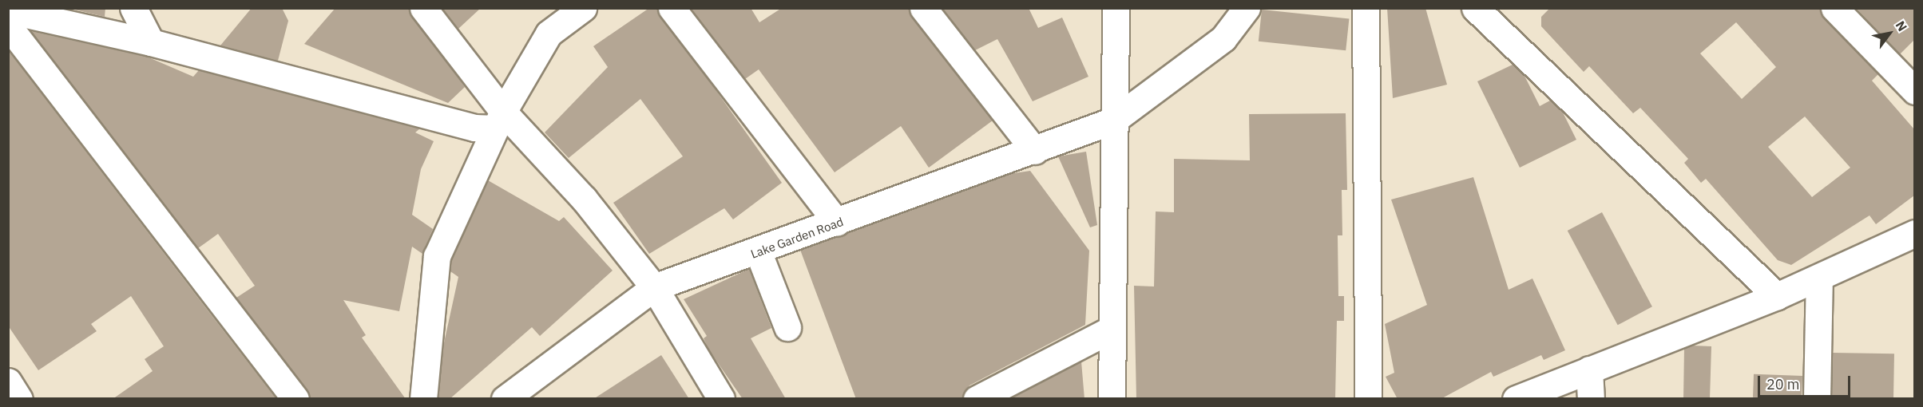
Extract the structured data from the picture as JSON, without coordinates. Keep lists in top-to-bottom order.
{
  "streets": {
    "street": ["Lake Garden Road"]
  },
  "scale_bar": "20 m",
  "north": "top right"
}
